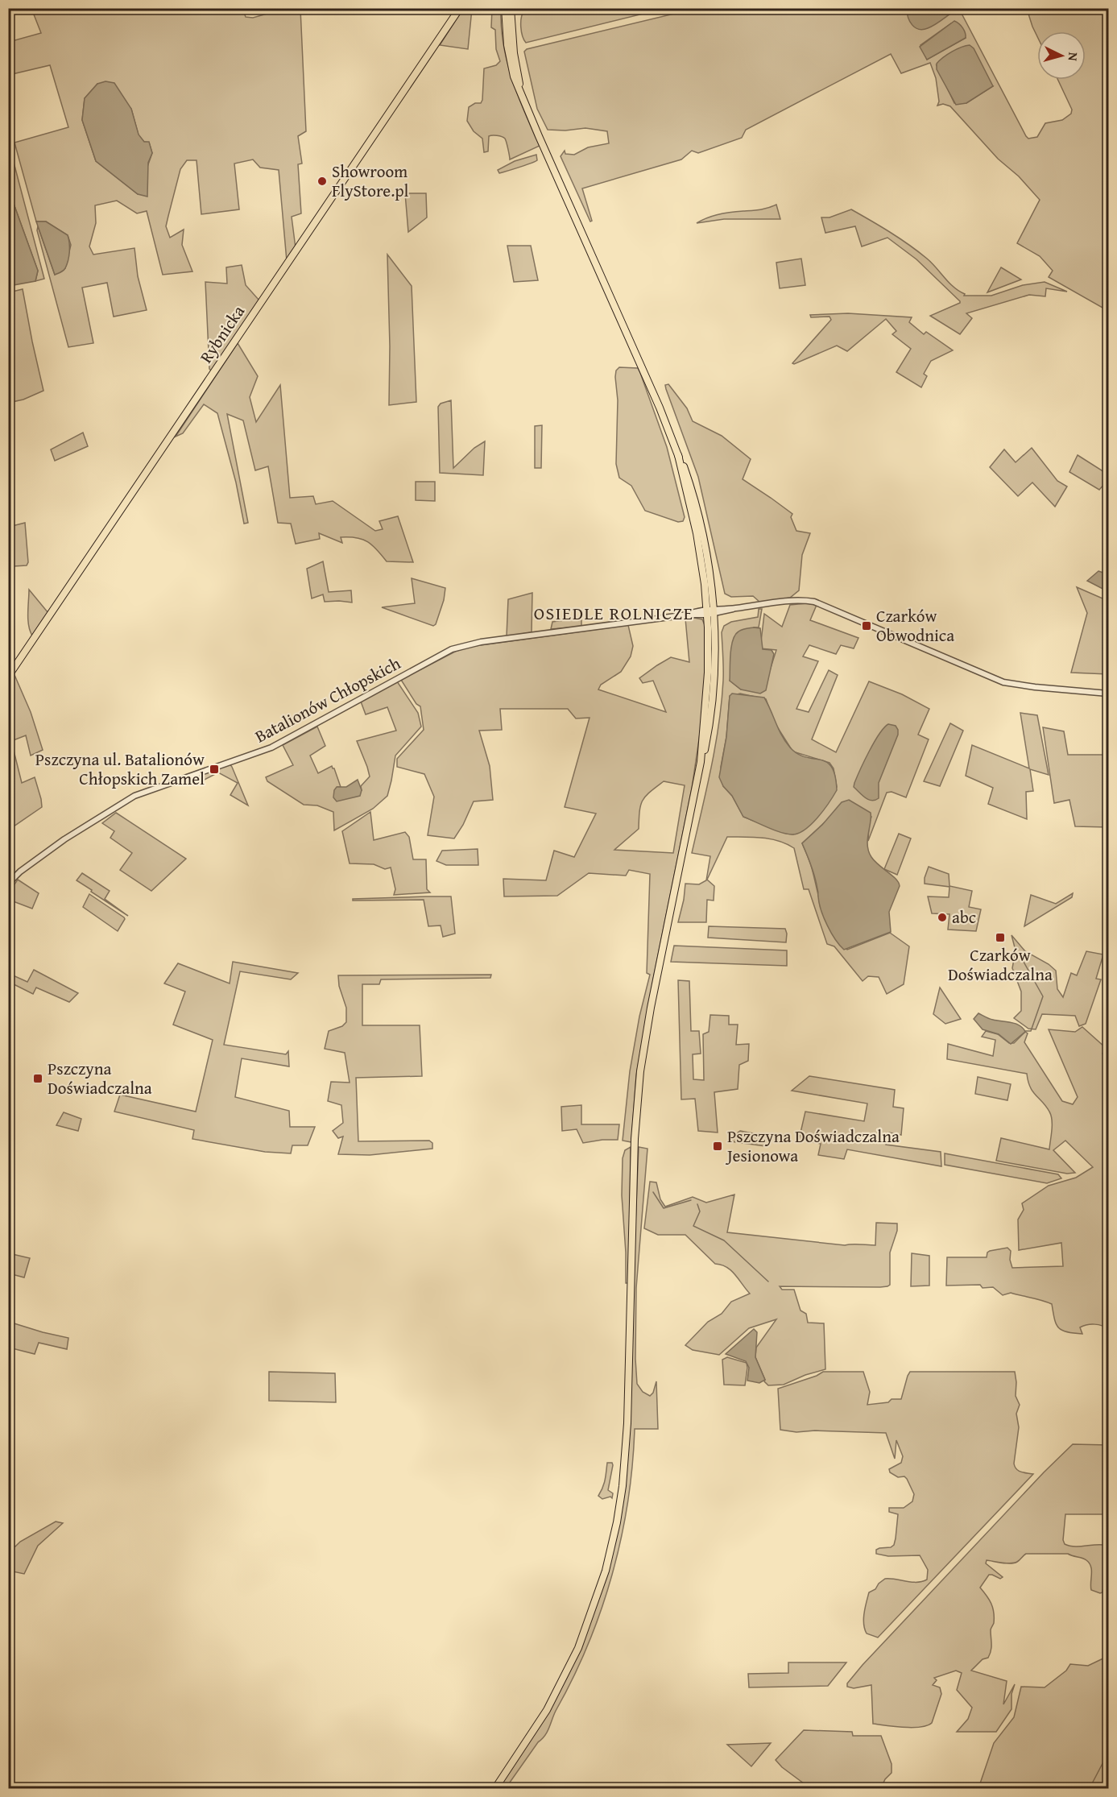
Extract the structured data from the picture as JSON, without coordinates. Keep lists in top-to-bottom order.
{
  "streets": {
    "main road": ["Rybnicka"],
    "street": ["Batalionów Chłopskich"]
  },
  "districts": ["OSIEDLE ROLNICZE"],
  "places": {
    "other": ["Showroom FlyStore.pl", "abc"],
    "transit": [
      "Czarków Obwodnica",
      "Pszczyna ul. Batalionów Chłopskich Zamel",
      "Czarków Doświadczalna",
      "Pszczyna Doświadczalna",
      "Pszczyna Doświadczalna Jesionowa"
    ]
  },
  "north": "right"
}
